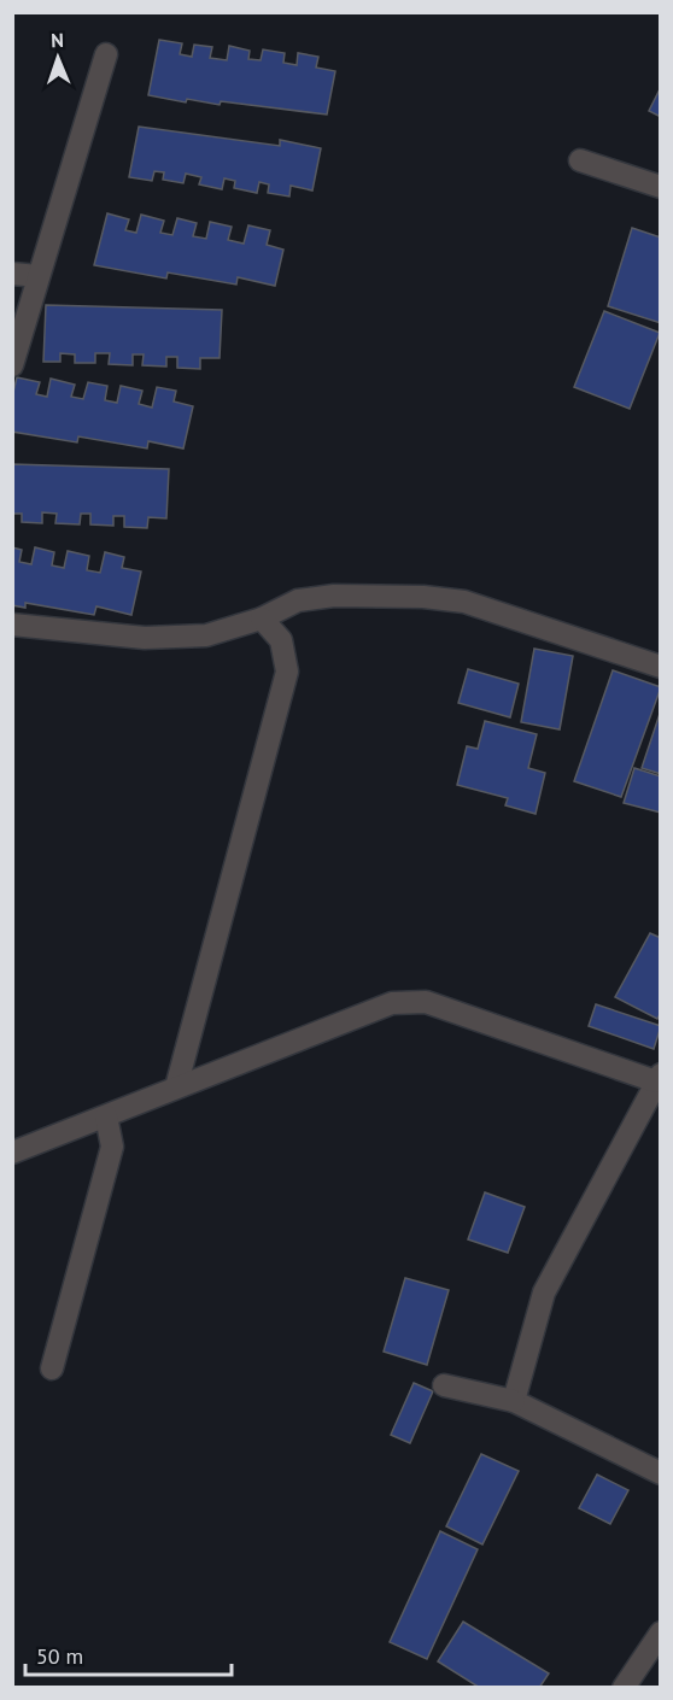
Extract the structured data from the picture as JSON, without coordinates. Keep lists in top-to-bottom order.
{
  "scale_bar": "50 m",
  "north": "top"
}
